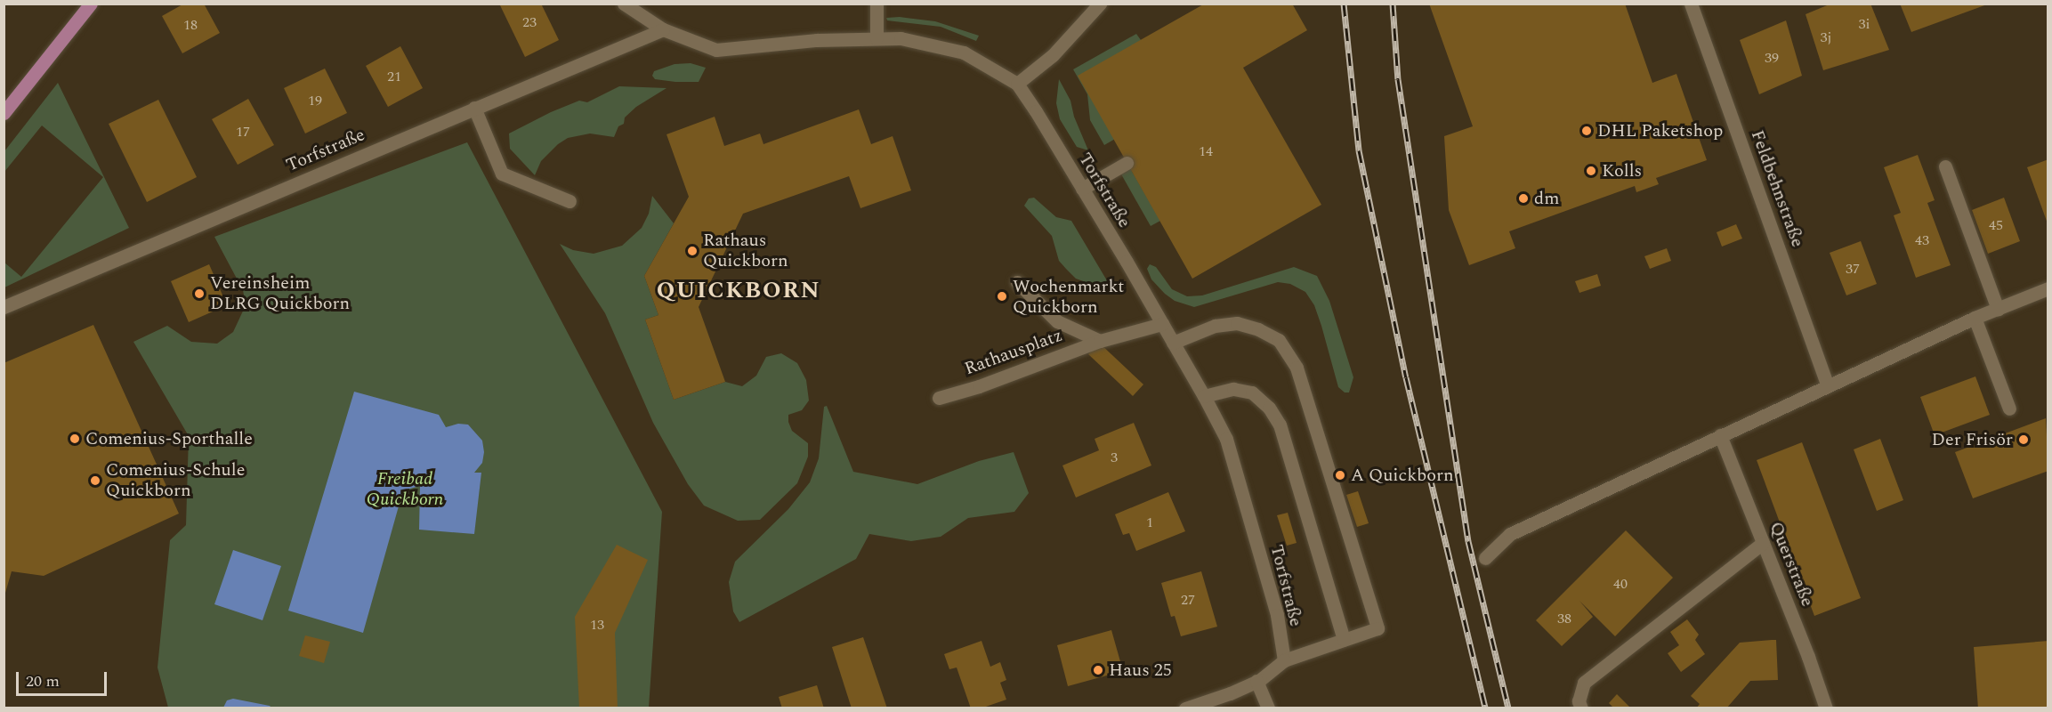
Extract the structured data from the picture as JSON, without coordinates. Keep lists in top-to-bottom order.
{
  "streets": {
    "street": [
      "Torfstraße",
      "Feldbehnstraße",
      "Rathausplatz",
      "Querstraße"
    ]
  },
  "crossings": [
    ["Torfstraße", "Rathausplatz"]
  ],
  "districts": ["QUICKBORN"],
  "parks": ["Freibad Quickborn"],
  "places": [
    "DHL Paketshop",
    "Kolls",
    "dm",
    "Rathaus Quickborn",
    "Vereinsheim DLRG Quickborn",
    "Wochenmarkt Quickborn",
    "Comenius-Sporthalle",
    "Der Frisör",
    "A Quickborn",
    "Comenius-Schule Quickborn",
    "Haus 25"
  ],
  "house_numbers": [
    "23",
    "3i",
    "18",
    "3j",
    "39",
    "21",
    "19",
    "17",
    "14",
    "45",
    "43",
    "37",
    "3",
    "1",
    "40",
    "27",
    "38",
    "13"
  ],
  "scale_bar": "20 m"
}
